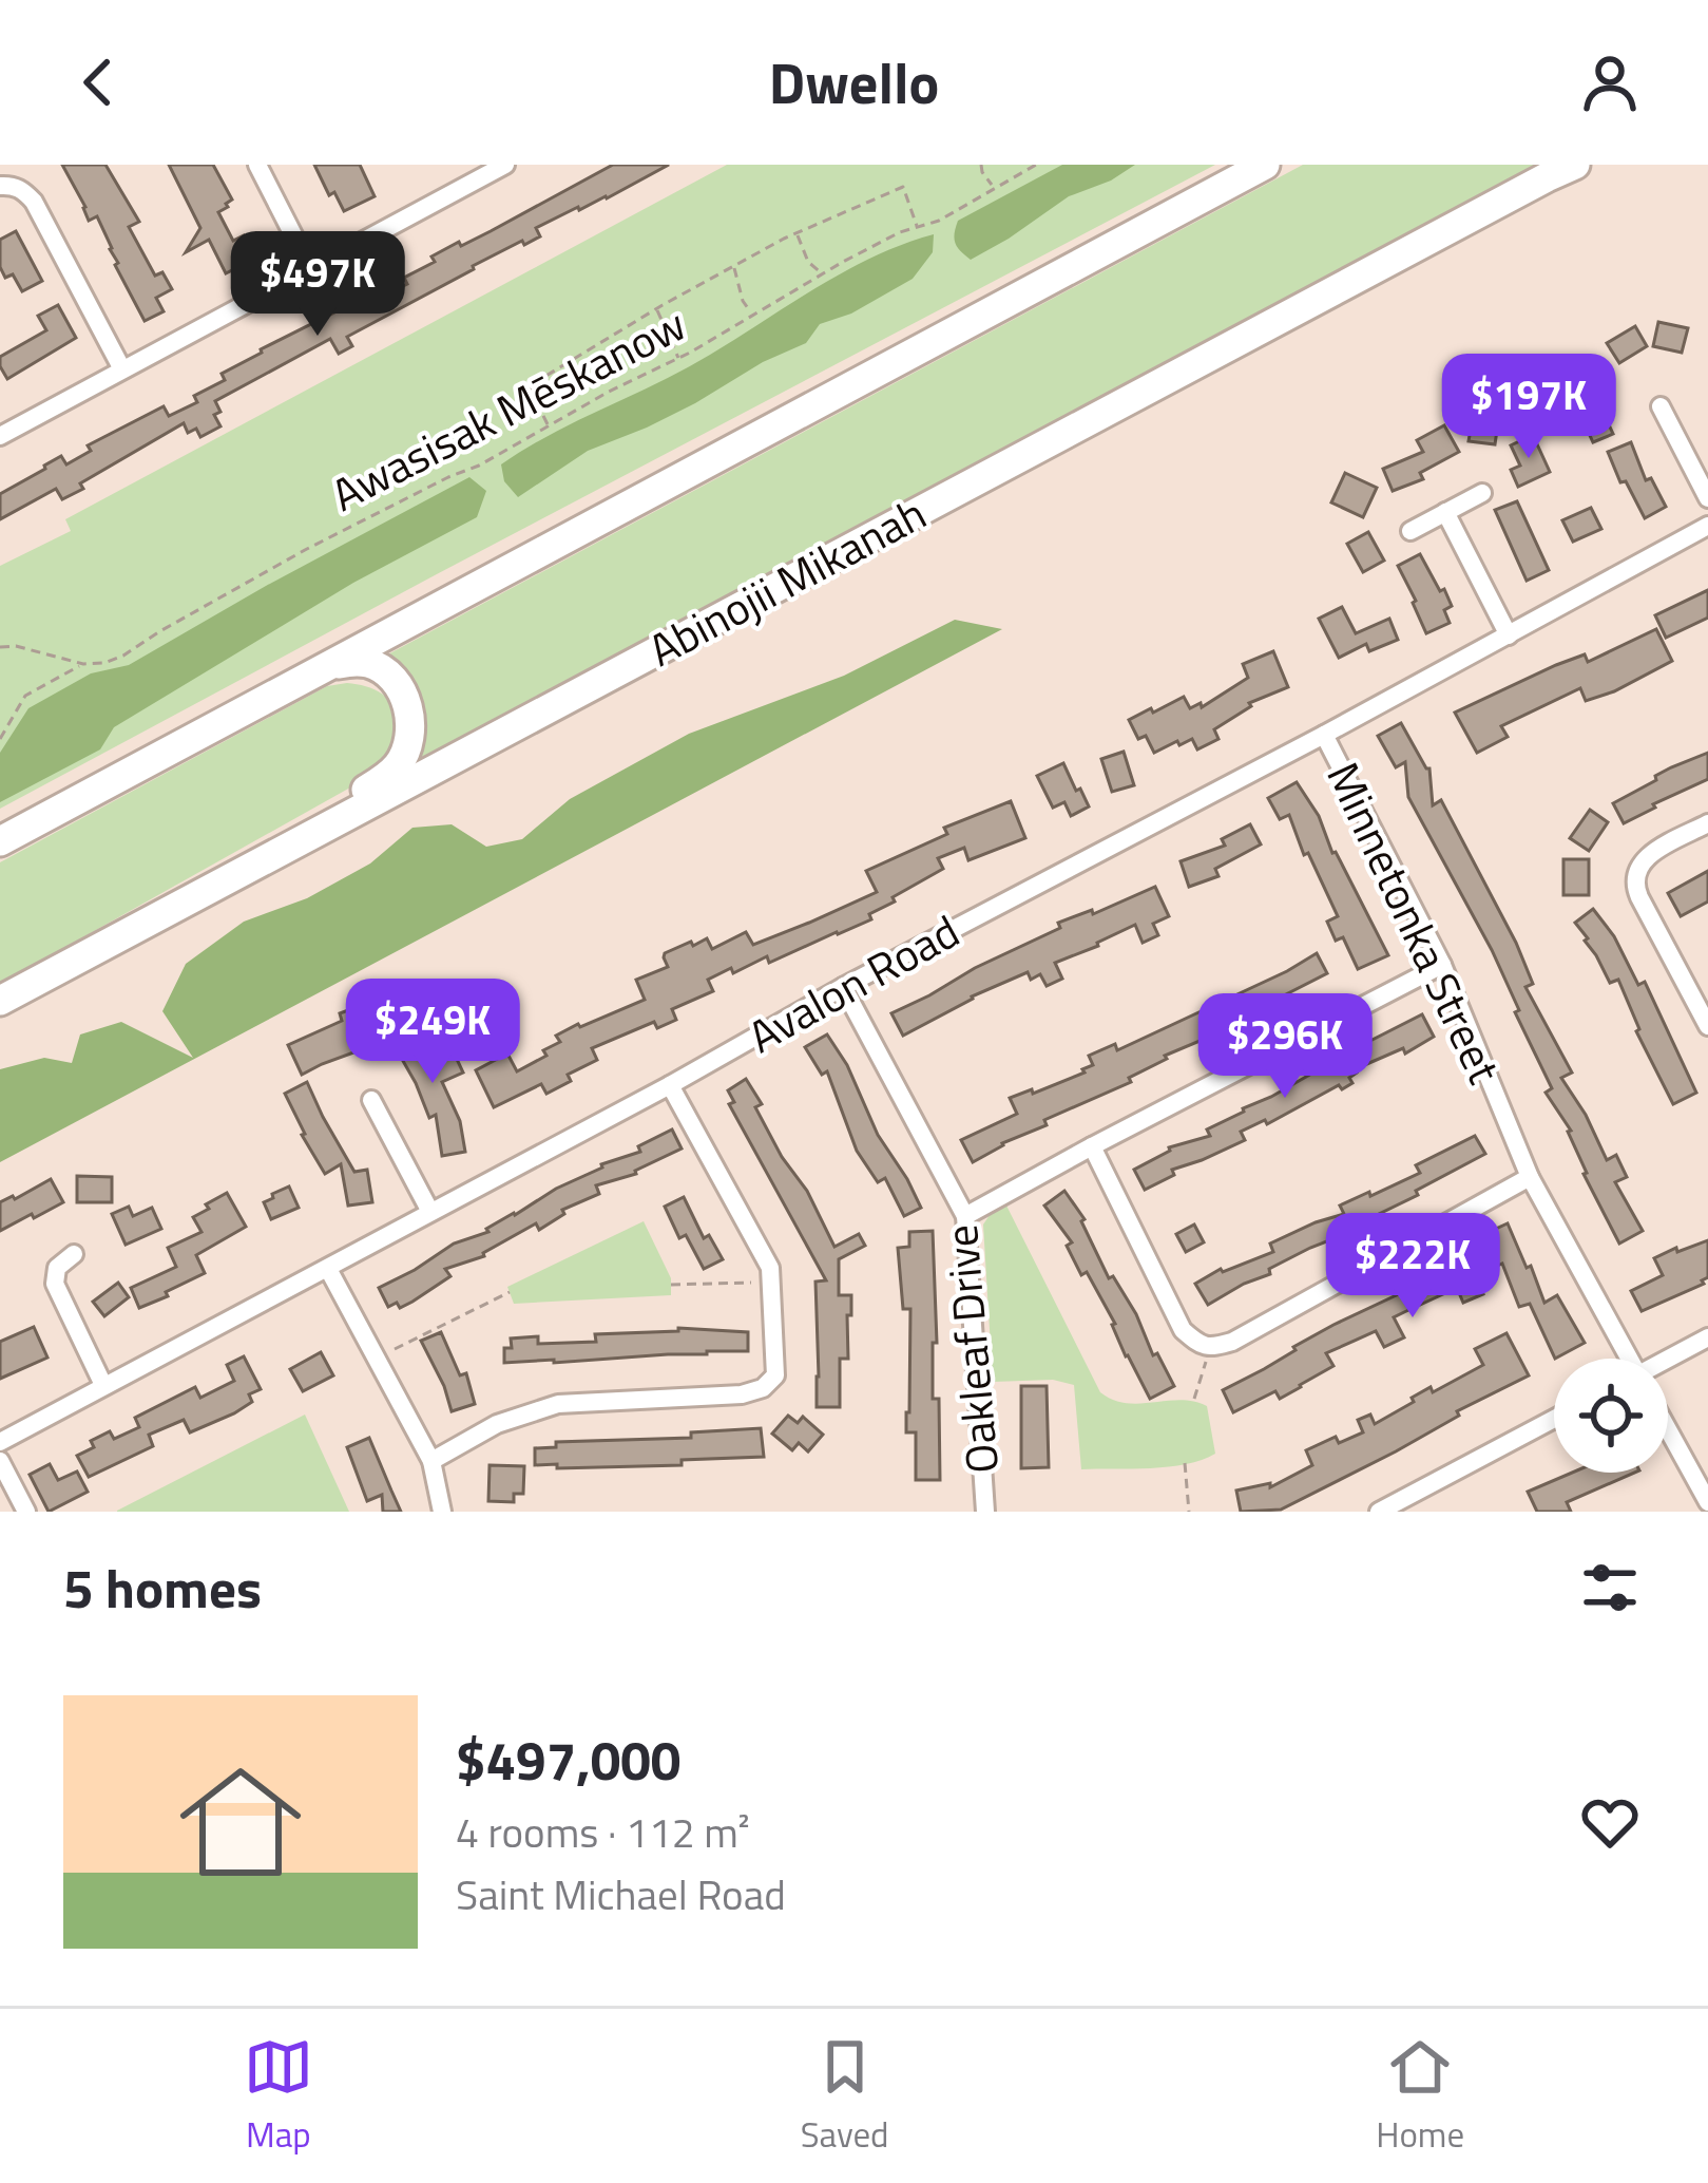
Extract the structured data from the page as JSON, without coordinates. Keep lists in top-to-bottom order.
{
  "streets": {
    "main road": ["Abinojii Mikanah"],
    "street": ["Minnetonka Street", "Avalon Road", "Oakleaf Drive"],
    "path": ["Awasisak Mēskanow"]
  },
  "crossings": [
    ["Minnetonka Street", "Avalon Road"],
    ["Avalon Road", "Oakleaf Drive"]
  ],
  "page": {
    "header": "Dwello",
    "price": [
      "$497K",
      "$197K",
      "$249K",
      "$296K",
      "$222K"
    ],
    "heading": "5 homes",
    "list": [
      {
        "name": "$497,000",
        "note": "4 rooms · 112 m² · Saint Michael Road"
      }
    ],
    "tabs": ["Map", "Saved", "Home"]
  }
}
